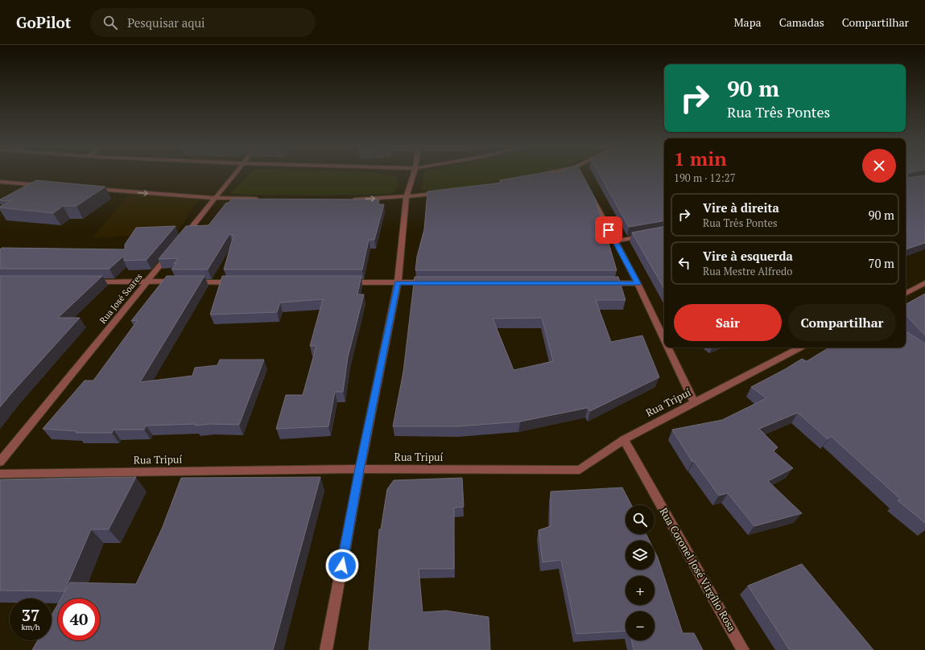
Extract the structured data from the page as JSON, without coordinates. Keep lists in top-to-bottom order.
{
  "streets": {
    "street": ["Rua José Soares", "Rua Tripuí", "Rua Coronel José Virgílio Rosa"]
  },
  "crossings": [
    ["Rua Tripuí", "Rua Coronel José Virgílio Rosa"]
  ],
  "page": {
    "header": "GoPilot",
    "search": "Pesquisar aqui",
    "nav": ["Mapa", "Camadas", "Compartilhar"],
    "turn": ["90 m", "Rua Três Pontes"],
    "heading": ["1 min", "190 m · 12:27"],
    "list": [
      {
        "name": "Vire à direita",
        "note": "Rua Três Pontes",
        "value": "90 m"
      },
      {
        "name": "Vire à esquerda",
        "note": "Rua Mestre Alfredo",
        "value": "70 m"
      }
    ],
    "buttons": ["Sair", "Compartilhar"],
    "map_buttons": ["+", "−"],
    "speed": "37 km/h",
    "limit": "40"
  }
}
